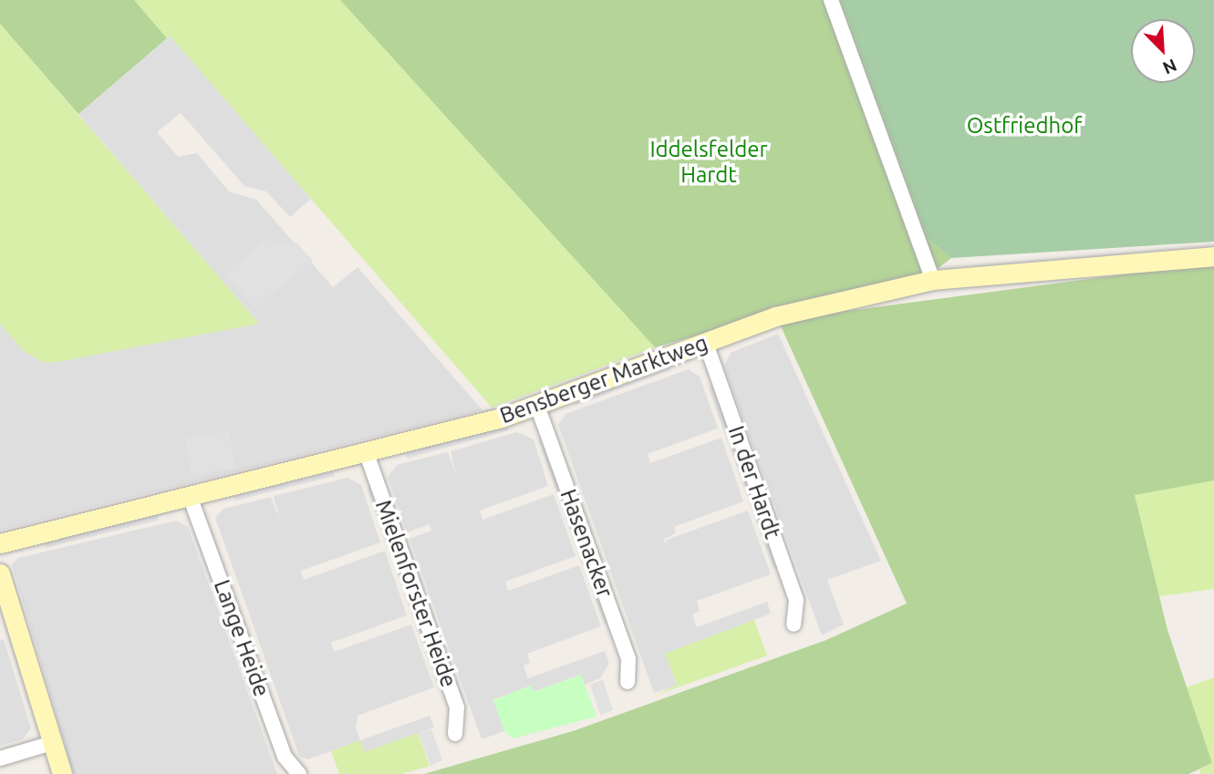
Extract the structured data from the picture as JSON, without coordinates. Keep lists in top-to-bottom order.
{
  "streets": {
    "street": [
      "Bensberger Marktweg",
      "In der Hardt",
      "Hasenacker",
      "Mielenforster Heide",
      "Lange Heide"
    ]
  },
  "crossings": [
    ["Bensberger Marktweg", "In der Hardt"],
    ["Bensberger Marktweg", "Hasenacker"],
    ["Bensberger Marktweg", "Mielenforster Heide"],
    ["Bensberger Marktweg", "Lange Heide"]
  ],
  "parks": ["Ostfriedhof", "Iddelsfelder Hardt"],
  "north": "bottom right"
}
